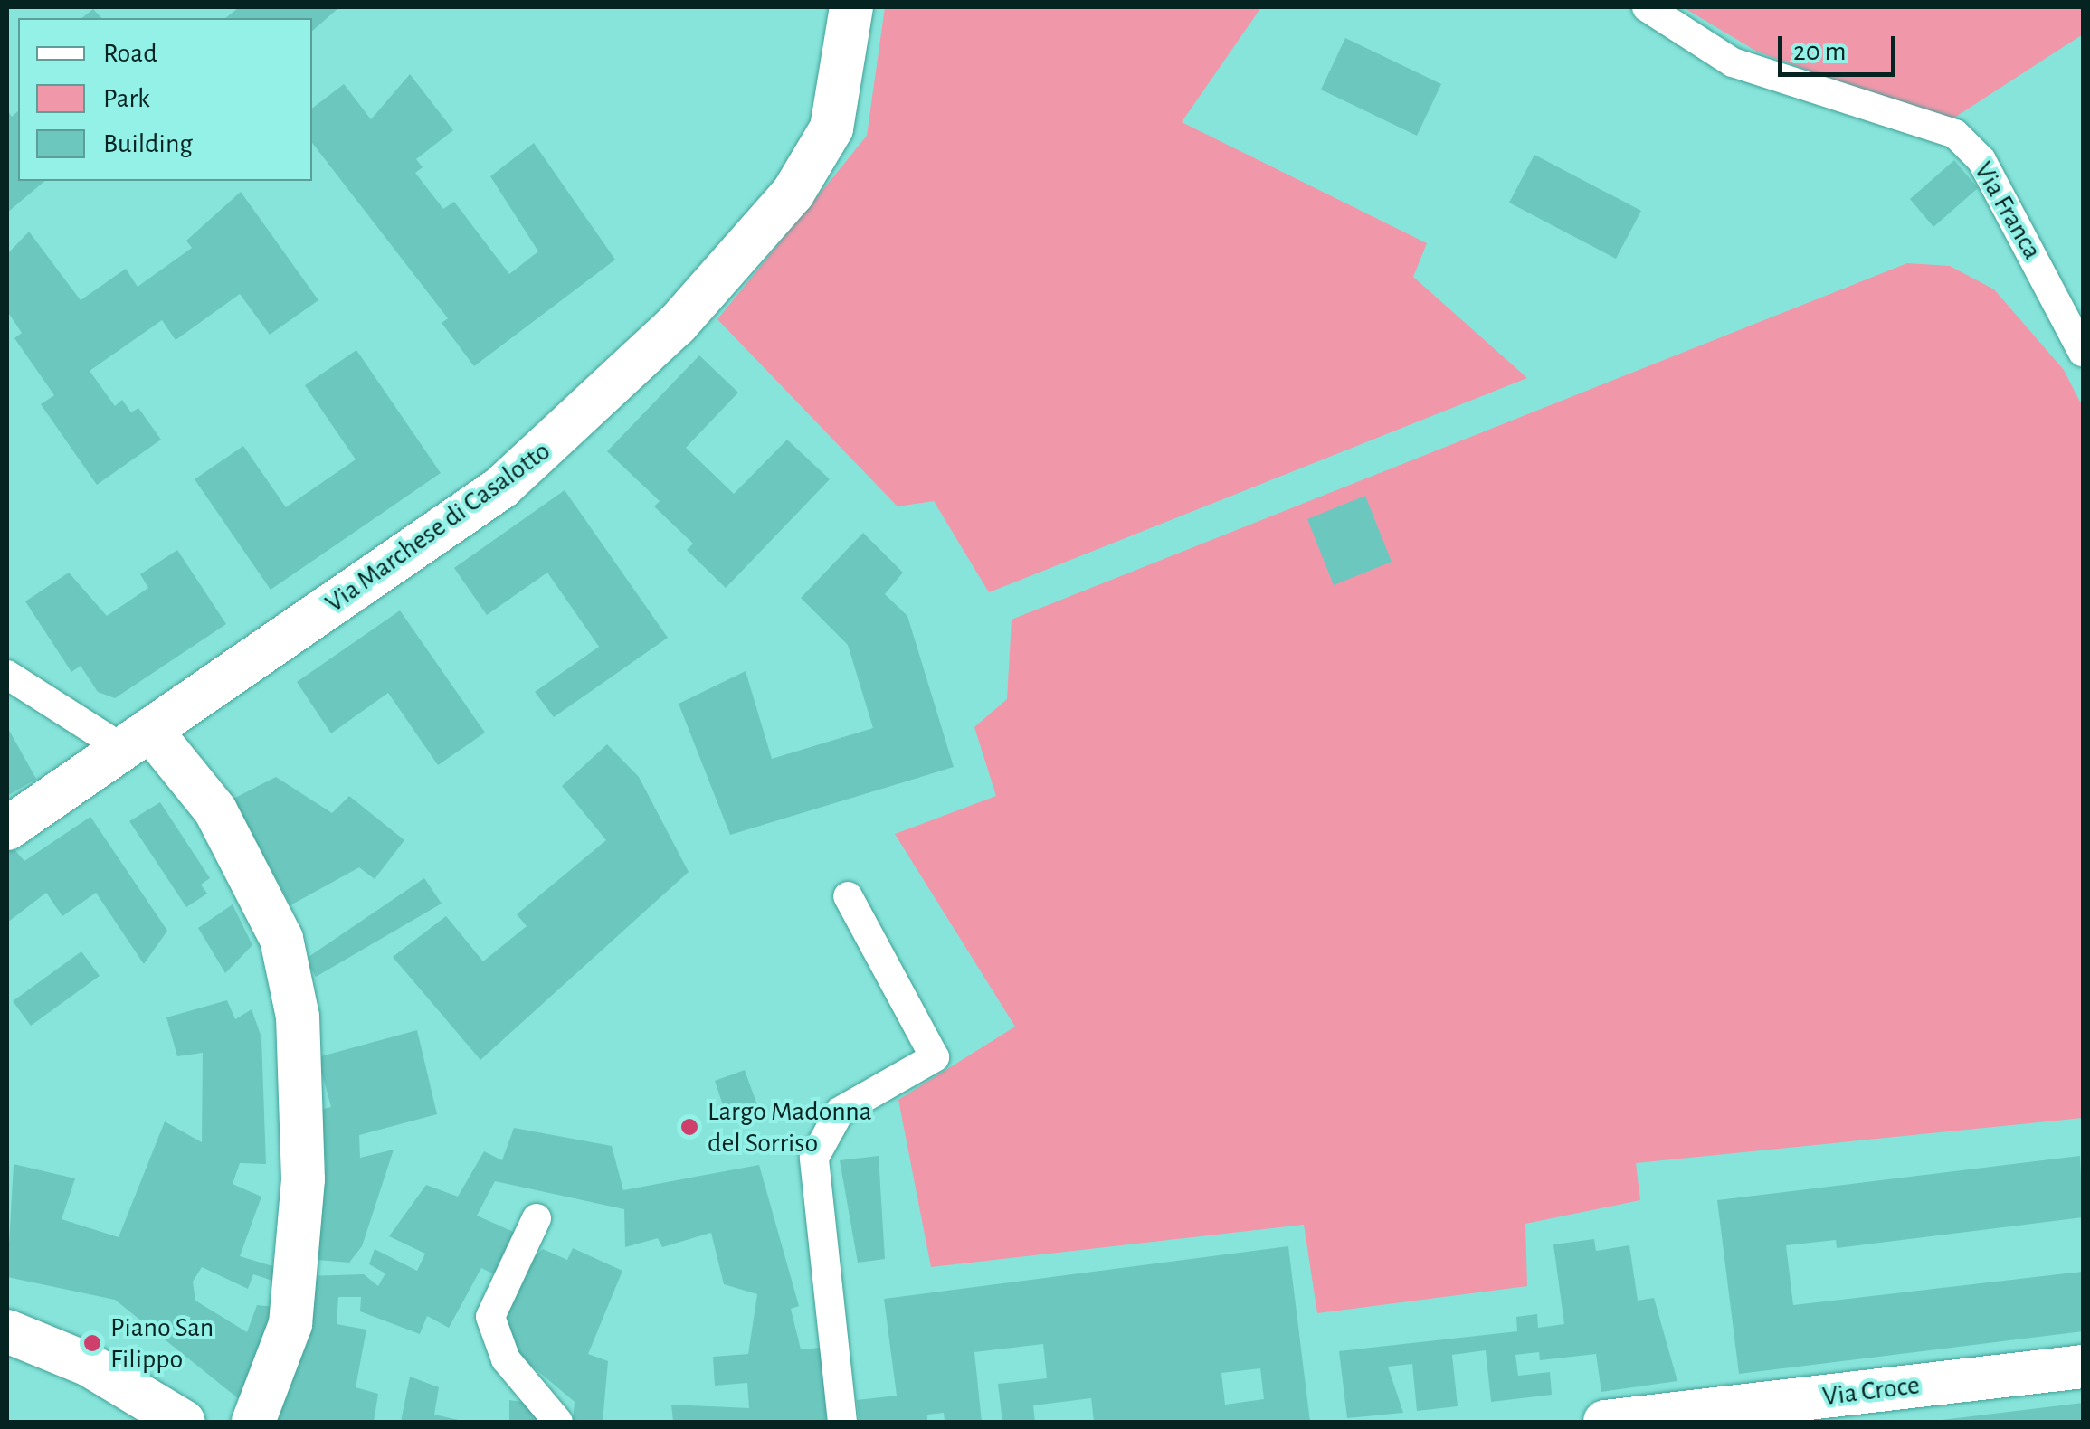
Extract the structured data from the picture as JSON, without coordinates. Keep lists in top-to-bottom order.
{
  "streets": {
    "street": ["Via Franca", "Via Marchese di Casalotto", "Via Croce"]
  },
  "places": ["Largo Madonna del Sorriso", "Piano San Filippo"],
  "legend": ["Road", "Park", "Building"],
  "scale_bar": "20 m"
}
